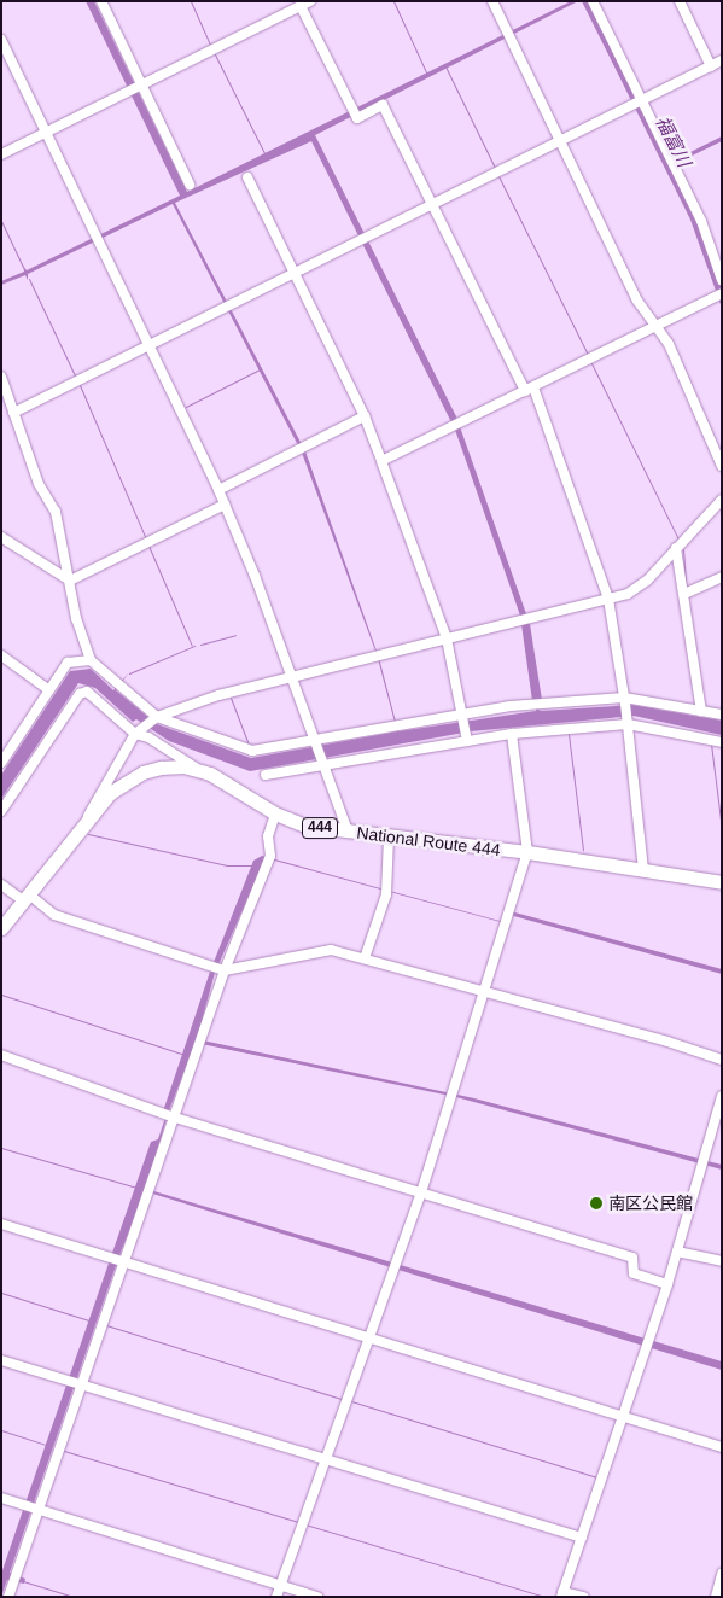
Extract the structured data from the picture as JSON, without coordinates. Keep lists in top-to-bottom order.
{
  "streets": {
    "highway": ["444", "National Route 444"]
  },
  "water": ["福富川"],
  "places": ["南区公民館"]
}
